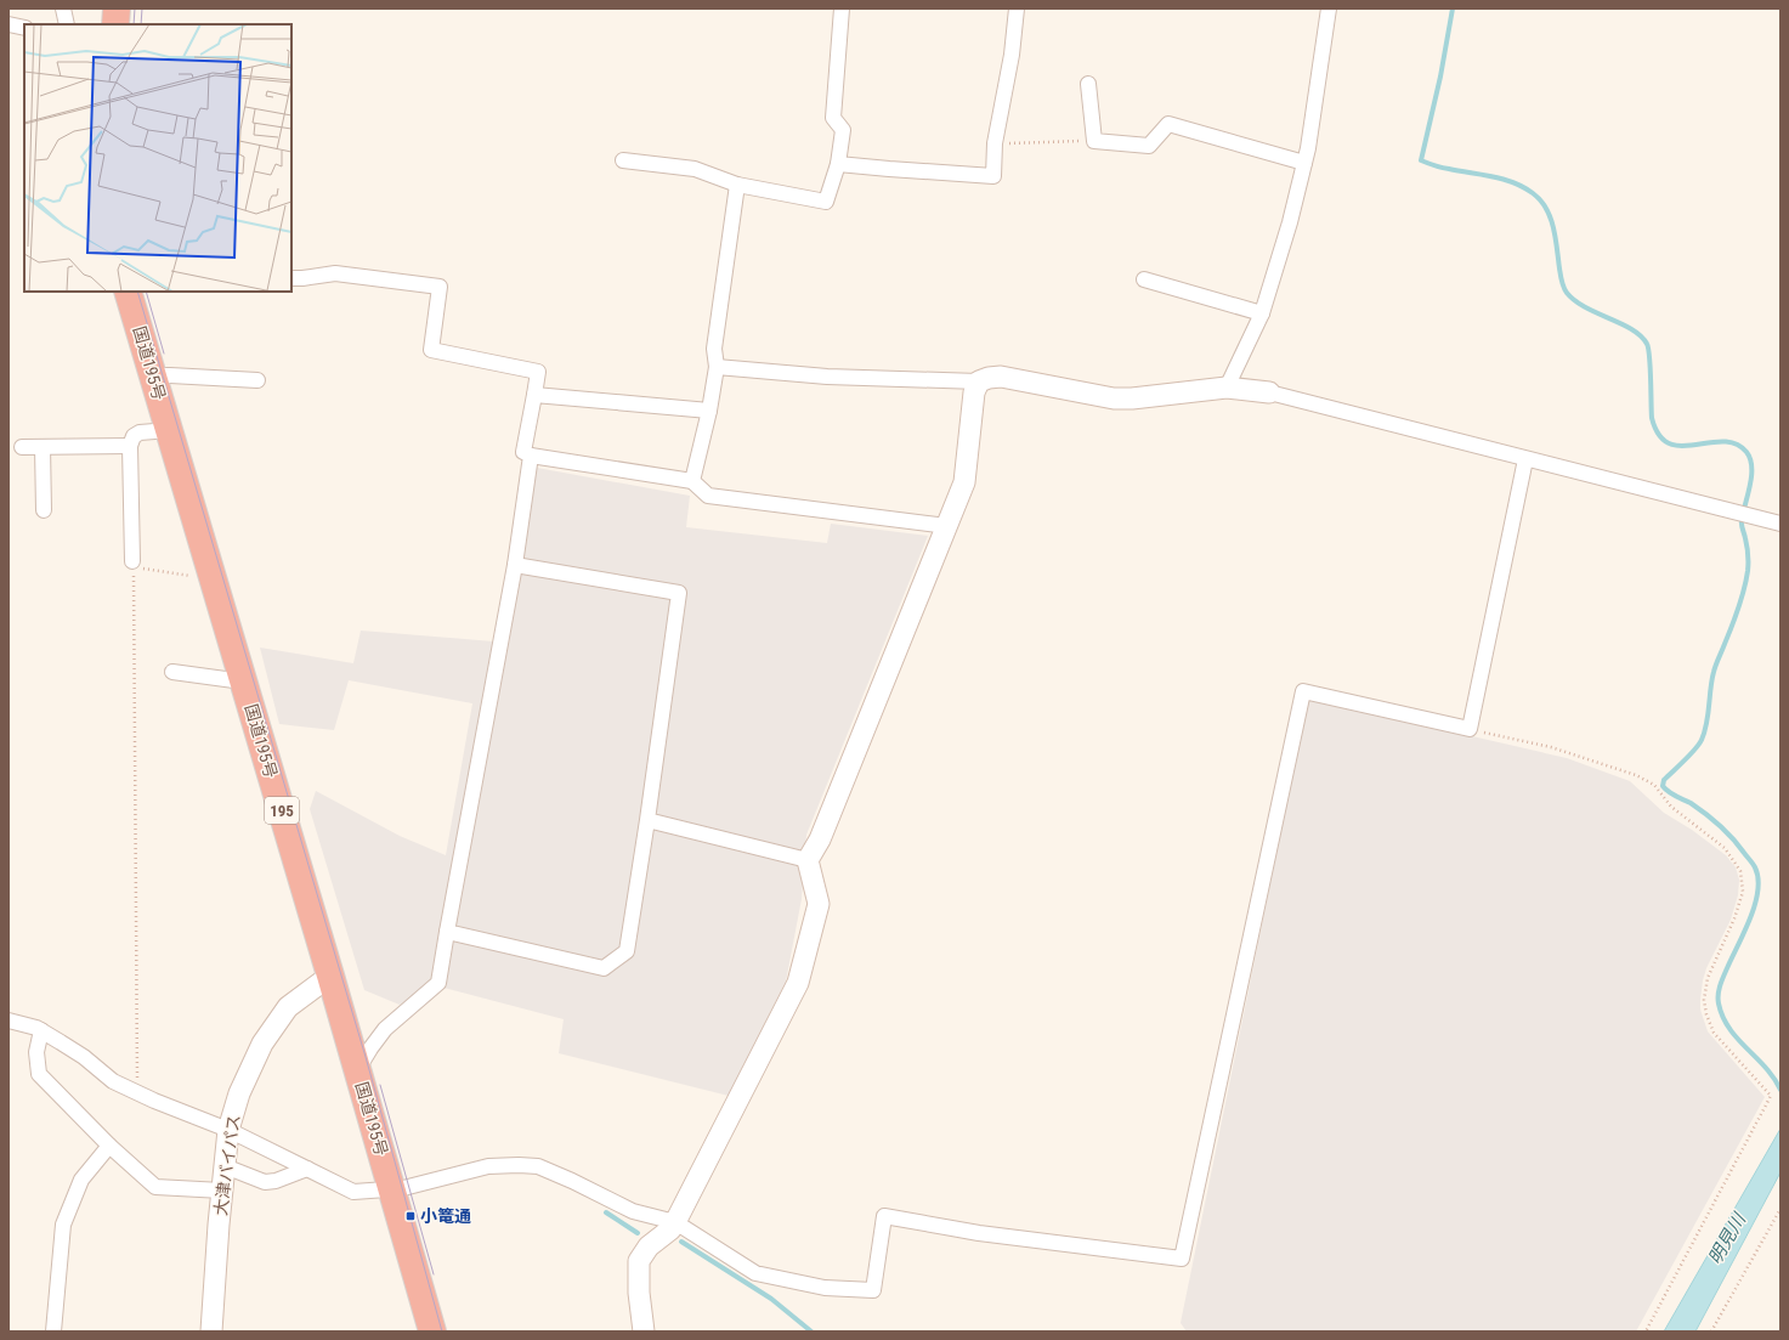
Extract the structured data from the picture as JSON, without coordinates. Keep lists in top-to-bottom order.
{
  "streets": {
    "highway": ["国道195号", "195"],
    "street": ["大津バイパス"]
  },
  "crossings": [
    ["国道195号", "大津バイパス"]
  ],
  "water": ["明見川"],
  "places": {
    "transit": ["小篭通"]
  }
}
